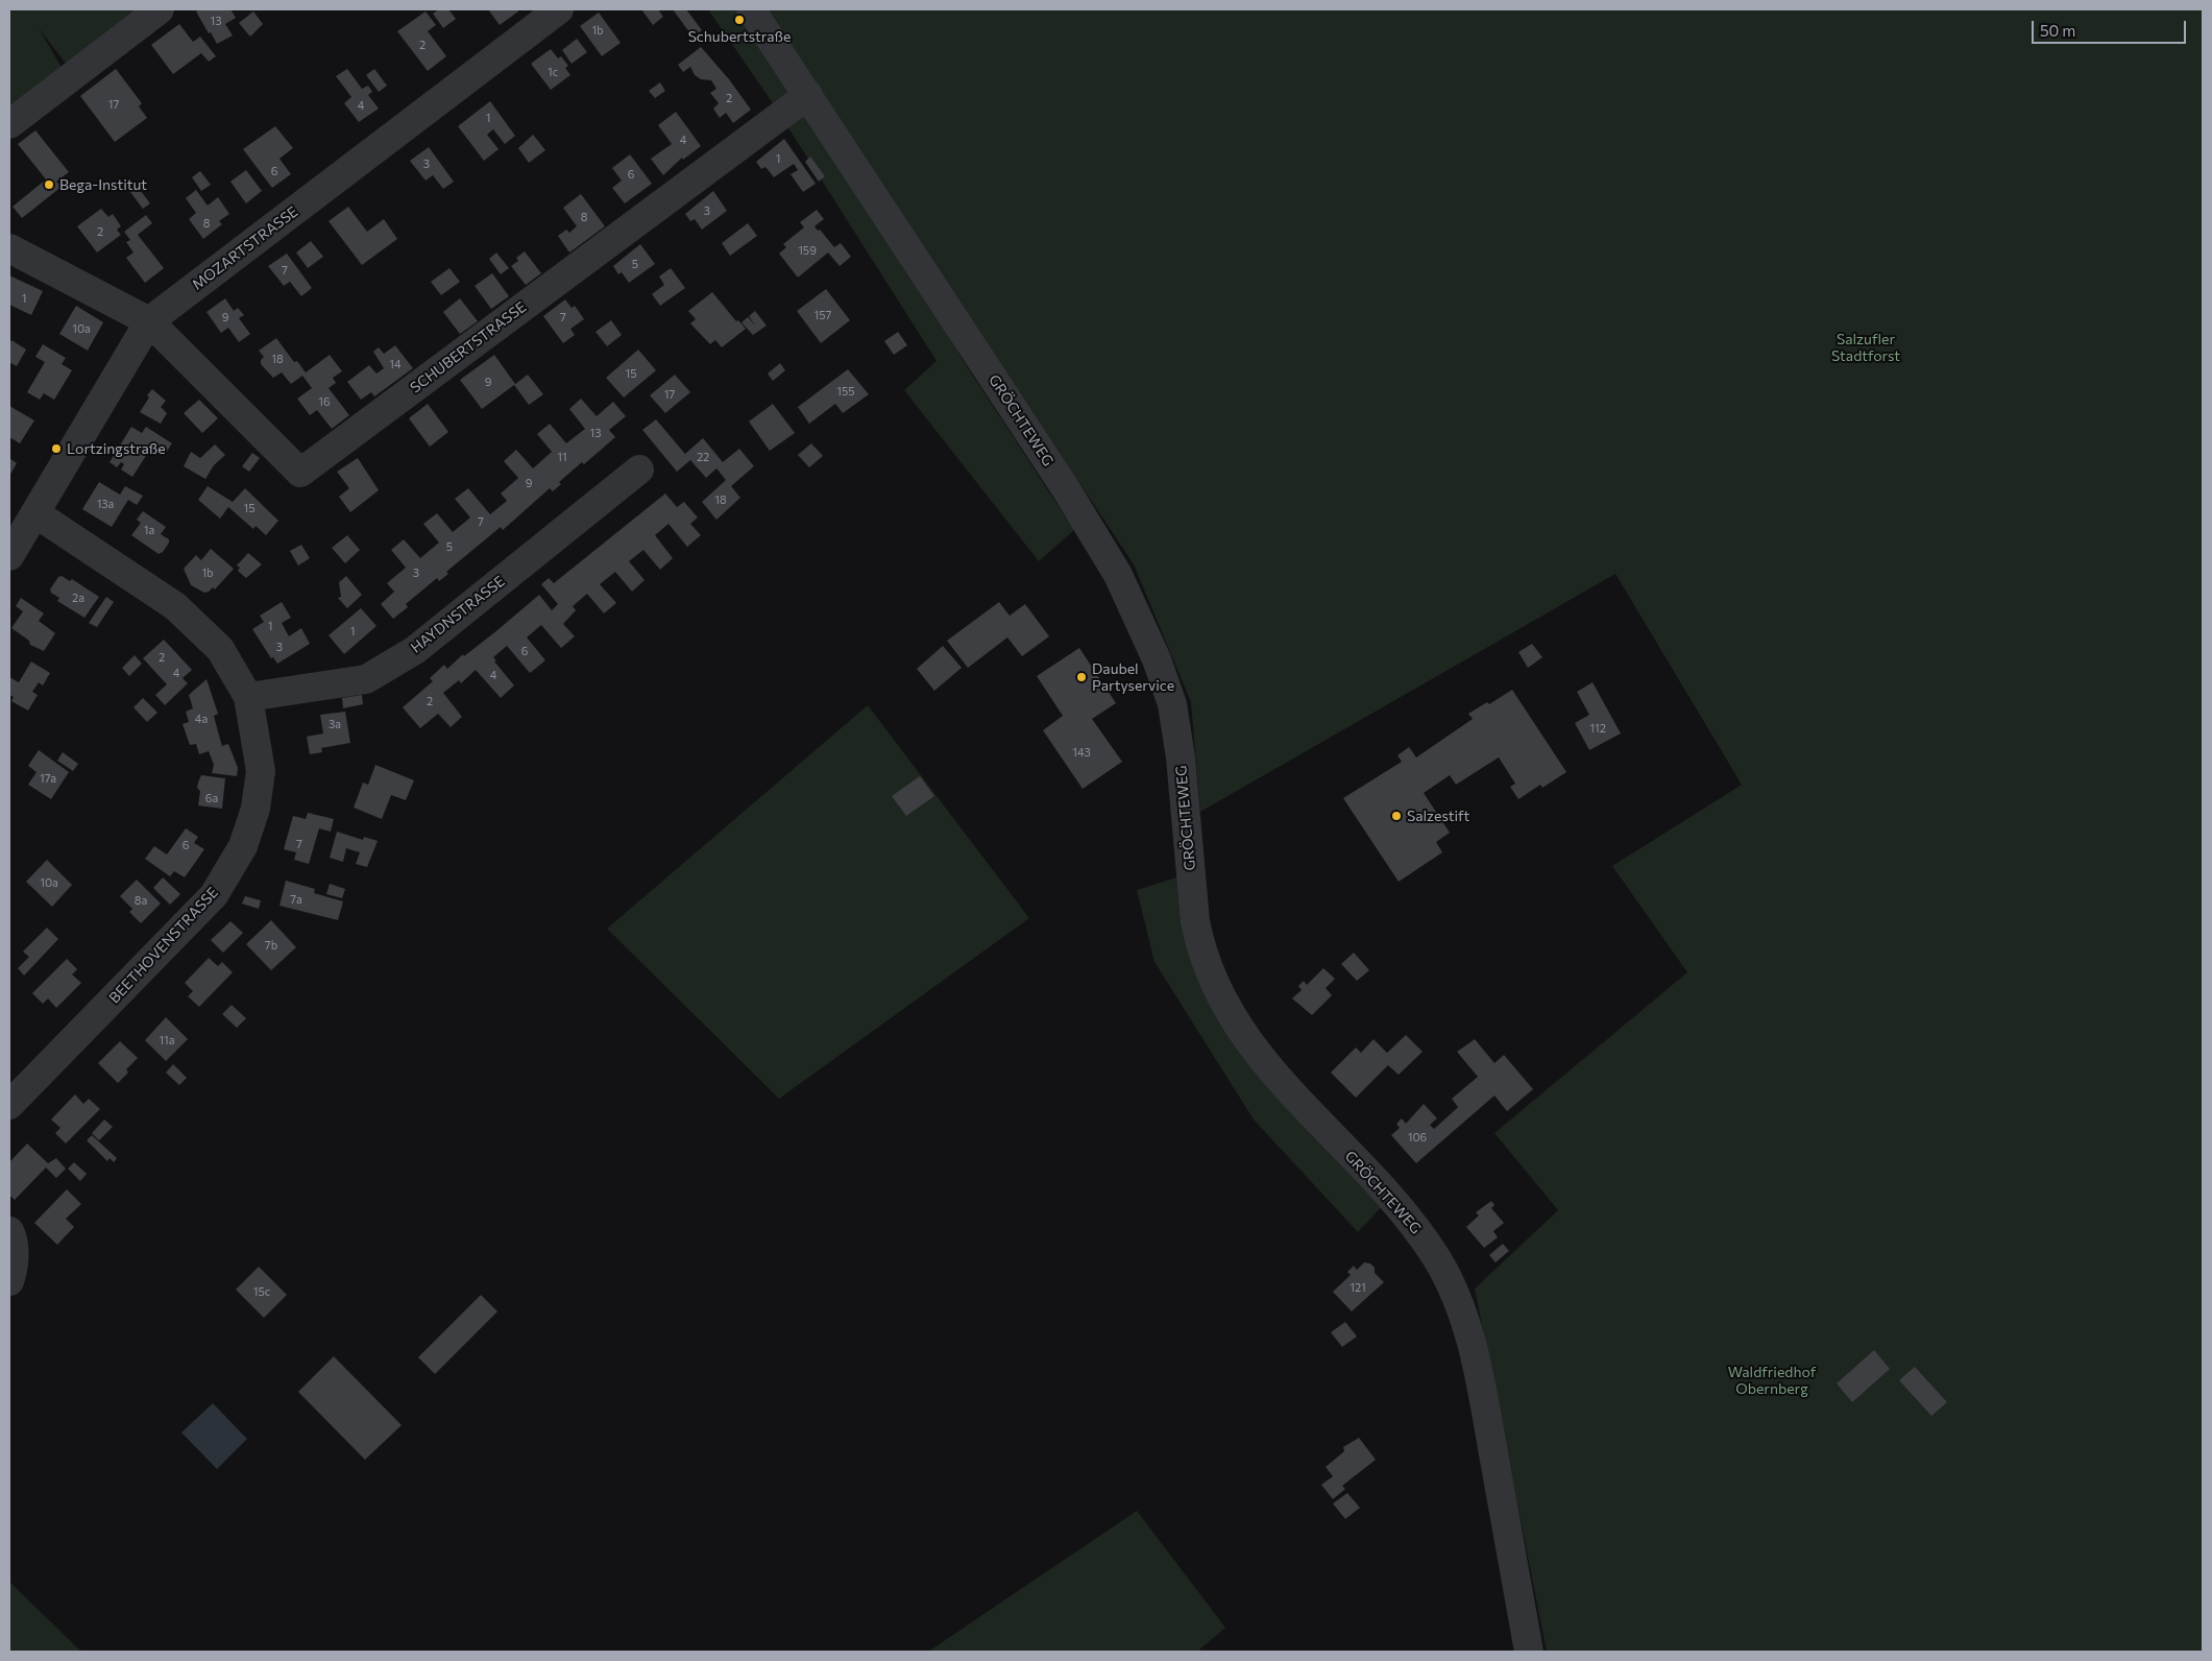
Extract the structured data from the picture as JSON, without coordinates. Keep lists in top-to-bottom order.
{
  "streets": {
    "street": [
      "MOZARTSTRASSE",
      "SCHUBERTSTRASSE",
      "GRÖCHTEWEG",
      "HAYDNSTRASSE",
      "BEETHOVENSTRASSE"
    ]
  },
  "crossings": [
    ["MOZARTSTRASSE", "SCHUBERTSTRASSE"],
    ["MOZARTSTRASSE", "BEETHOVENSTRASSE"],
    ["SCHUBERTSTRASSE", "GRÖCHTEWEG"],
    ["HAYDNSTRASSE", "BEETHOVENSTRASSE"]
  ],
  "parks": ["Salzufler Stadtforst", "Waldfriedhof Obernberg"],
  "places": [
    "Schubertstraße",
    "Bega-Institut",
    "Lortzingstraße",
    "Daubel Partyservice",
    "Salzestift"
  ],
  "house_numbers": [
    "13",
    "1b",
    "2",
    "1c",
    "2",
    "17",
    "4",
    "1",
    "4",
    "1",
    "3",
    "6",
    "6",
    "3",
    "8",
    "8",
    "2",
    "159",
    "5",
    "7",
    "1",
    "157",
    "9",
    "7",
    "10a",
    "18",
    "14",
    "15",
    "9",
    "155",
    "17",
    "16",
    "13",
    "11",
    "22",
    "9",
    "18",
    "13a",
    "15",
    "7",
    "1a",
    "5",
    "1b",
    "3",
    "2a",
    "1",
    "1",
    "3",
    "6",
    "2",
    "4",
    "4",
    "2",
    "4a",
    "3a",
    "112",
    "143",
    "17a",
    "6a",
    "7",
    "6",
    "10a",
    "7a",
    "8a",
    "7b",
    "11a",
    "106",
    "121",
    "15c"
  ],
  "scale_bar": "50 m"
}
